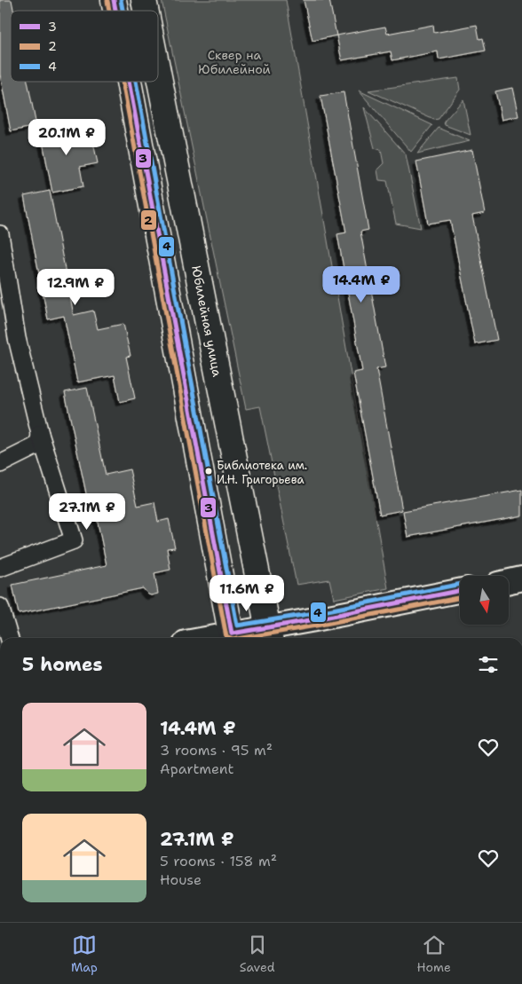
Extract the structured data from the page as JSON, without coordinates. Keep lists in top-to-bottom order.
{
  "streets": {
    "highway": ["Юбилейная улица"]
  },
  "parks": ["Сквер на Юбилейной"],
  "places": ["Библиотека им. И.Н. Григорьева"],
  "lines": ["transit line 3", "transit line 4", "transit line 2"],
  "legend": ["3", "2", "4"],
  "north": "bottom",
  "page": {
    "price": [
      "20.1M ₽",
      "14.4M ₽",
      "12.9M ₽",
      "27.1M ₽",
      "11.6M ₽"
    ],
    "heading": "5 homes",
    "list": [
      {
        "name": "14.4M ₽",
        "note": "3 rooms · 95 m² · Apartment"
      },
      {
        "name": "27.1M ₽",
        "note": "5 rooms · 158 m² · House"
      }
    ],
    "tabs": ["Map", "Saved", "Home"]
  }
}
